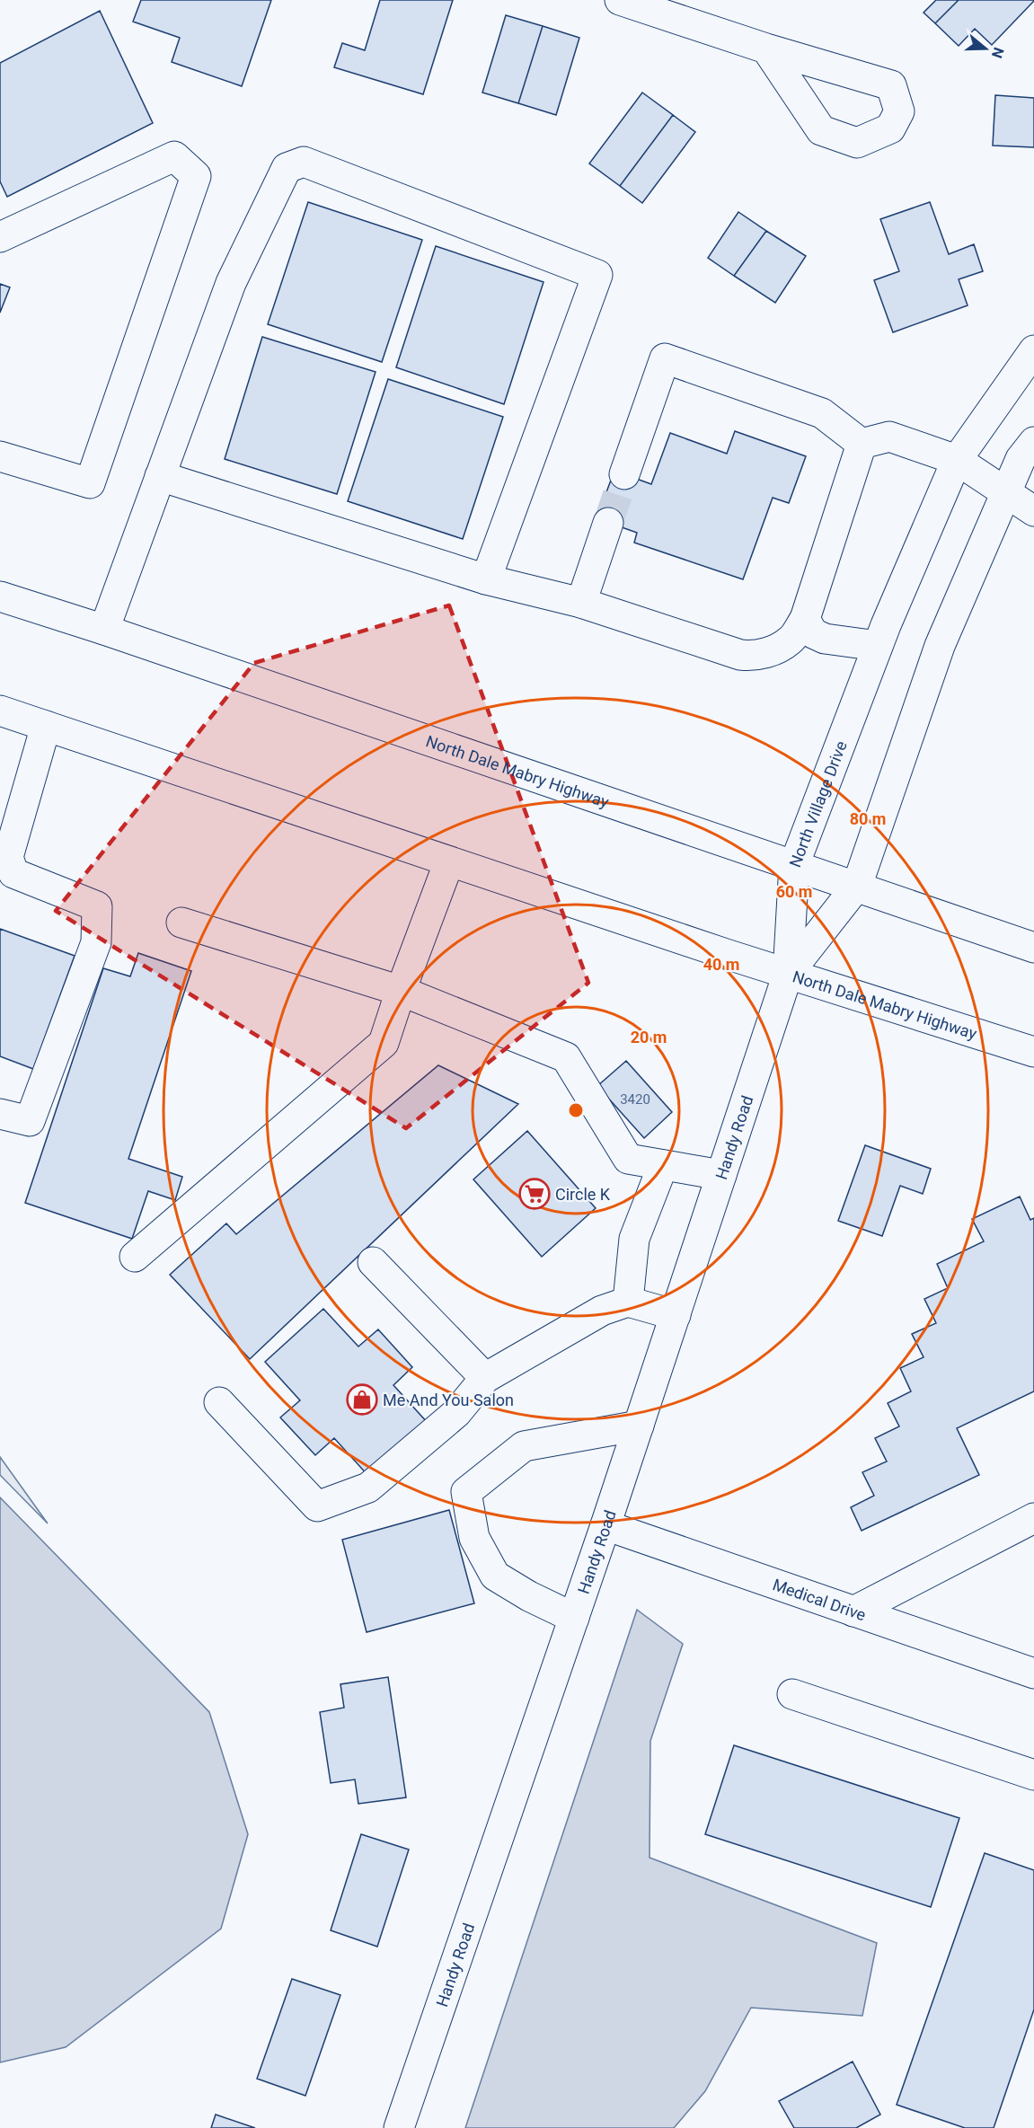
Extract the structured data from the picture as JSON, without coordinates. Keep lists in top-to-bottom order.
{
  "streets": {
    "street": [
      "North Dale Mabry Highway",
      "North Village Drive",
      "Handy Road",
      "Medical Drive"
    ]
  },
  "crossings": [
    ["North Dale Mabry Highway", "North Village Drive"],
    ["North Dale Mabry Highway", "Handy Road"],
    ["North Village Drive", "Handy Road"],
    ["Handy Road", "Medical Drive"]
  ],
  "places": {
    "supermarket": ["Circle K"],
    "shop": ["Me And You Salon"]
  },
  "house_numbers": ["3420"],
  "north": "right",
  "rings": [
    "80 m",
    "60 m",
    "40 m",
    "20 m"
  ]
}
